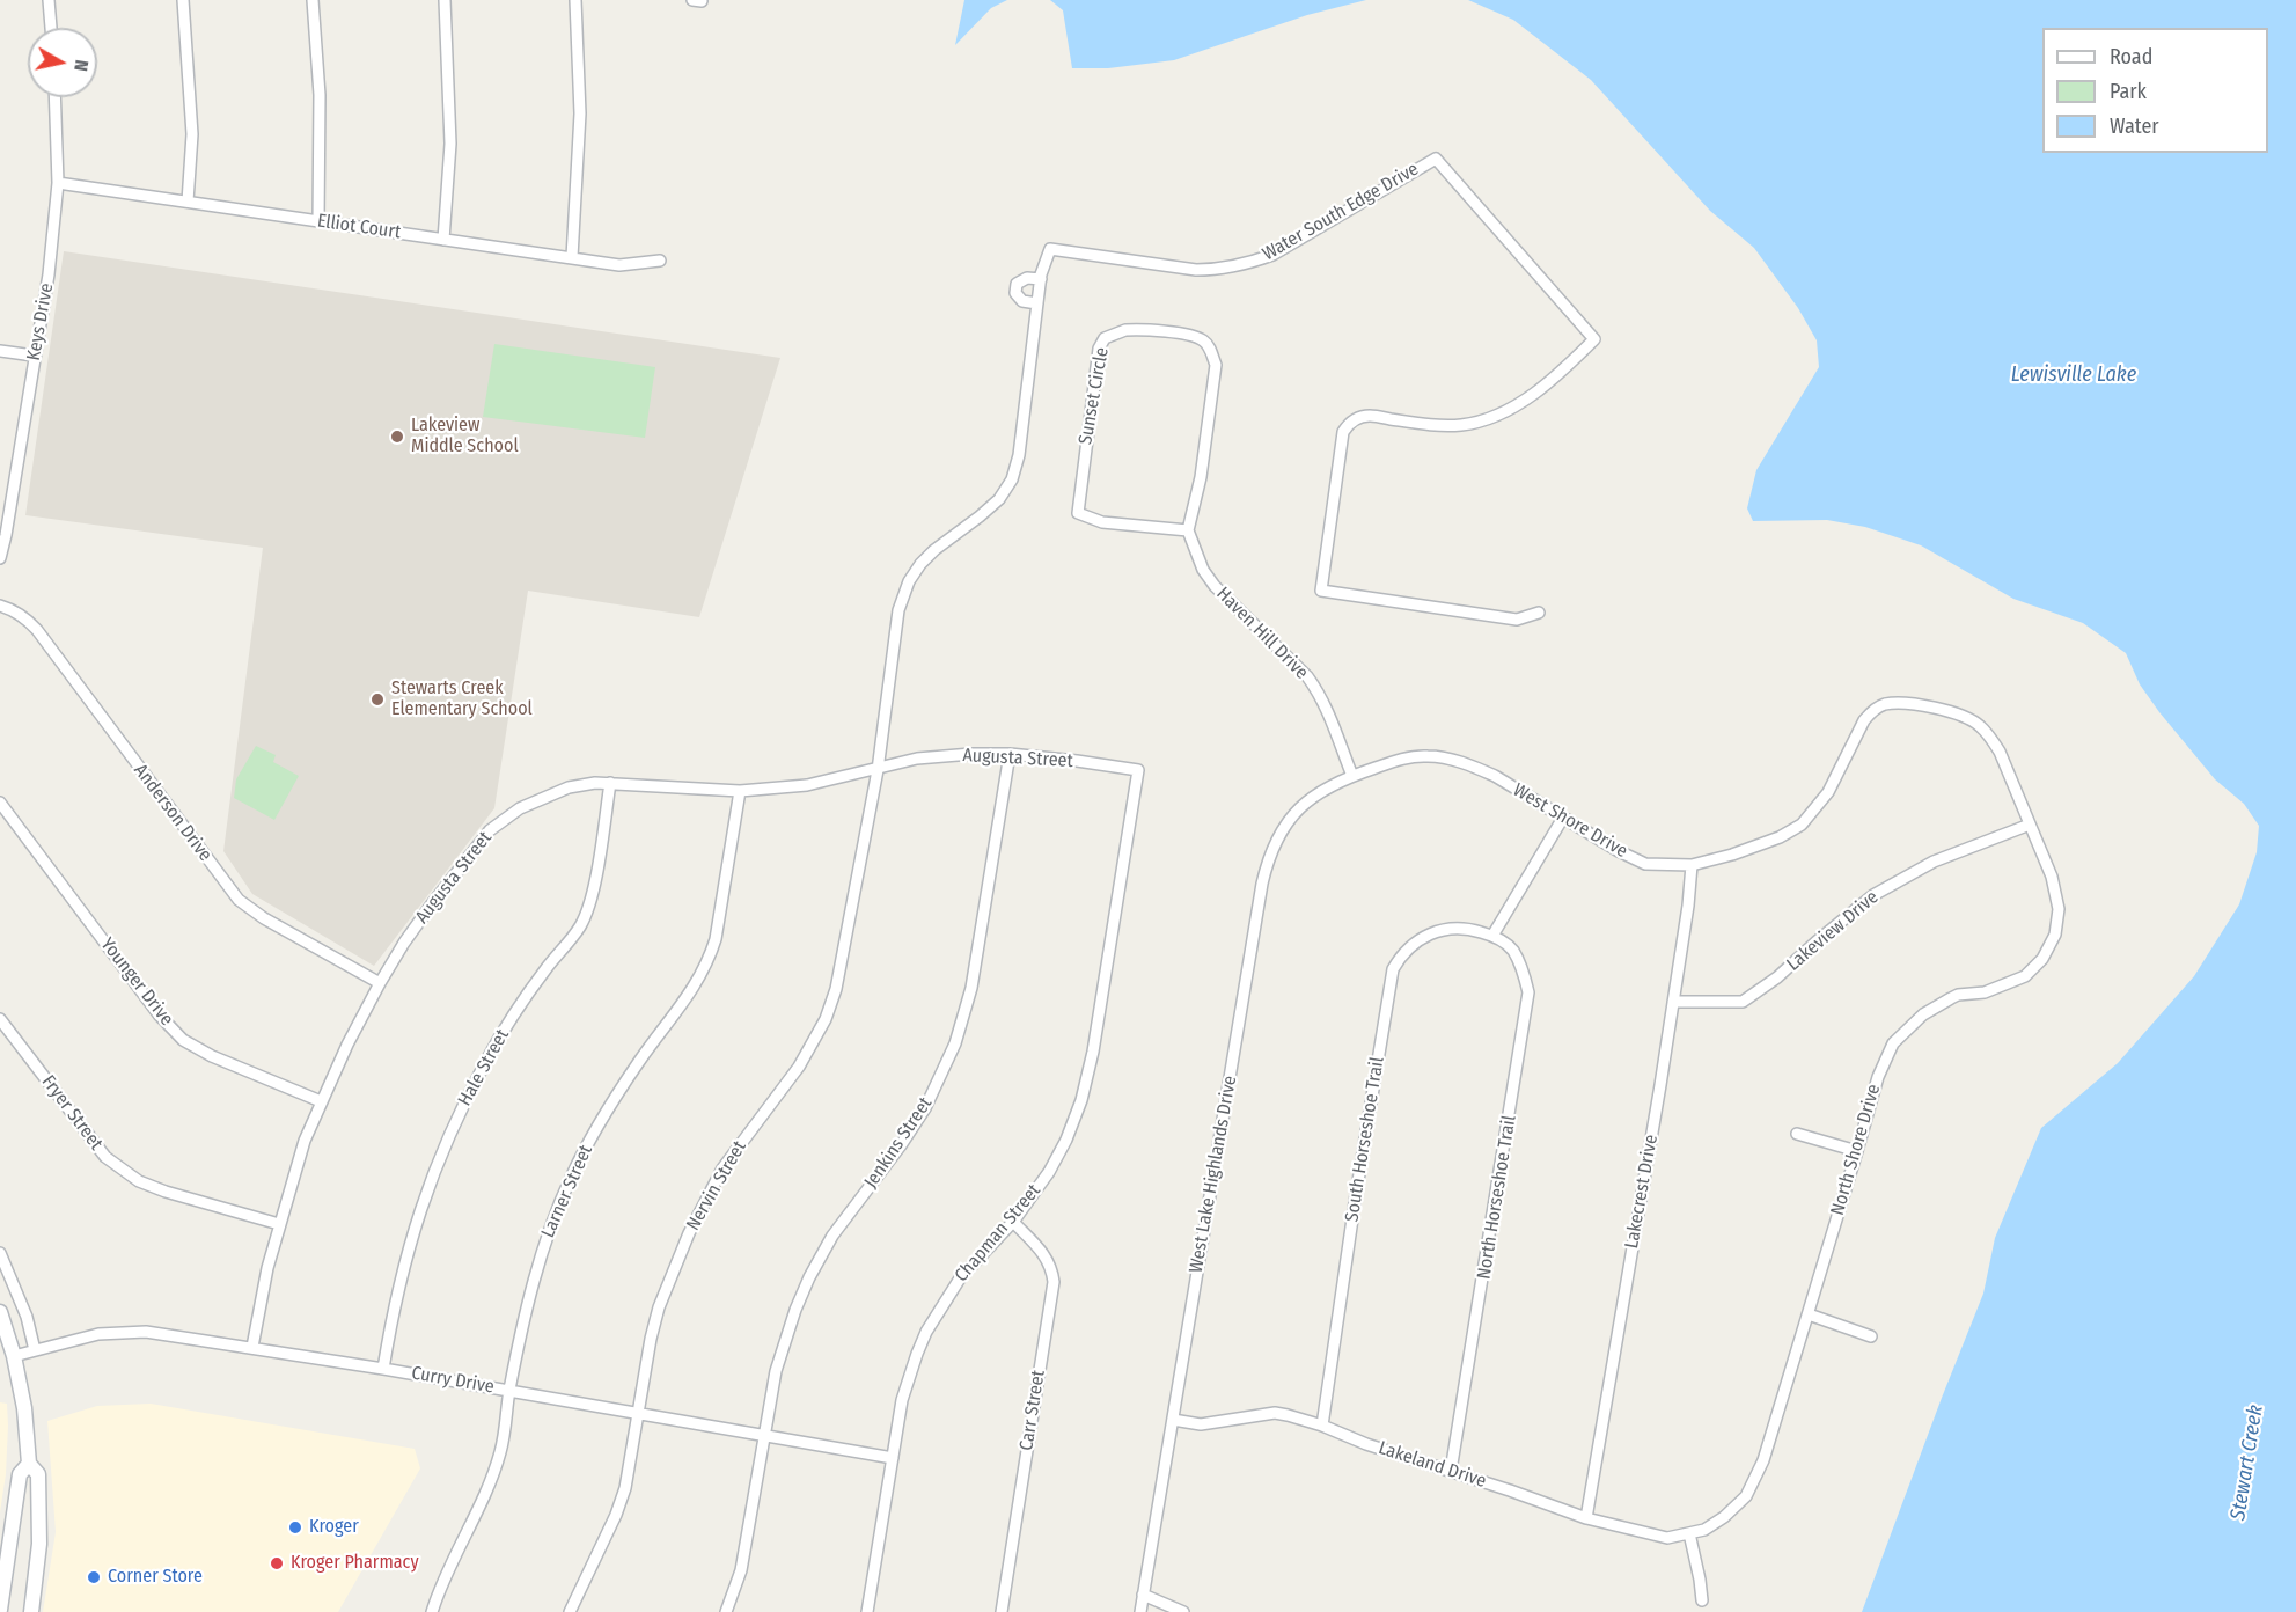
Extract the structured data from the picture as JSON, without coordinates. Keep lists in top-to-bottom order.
{
  "streets": {
    "street": [
      "Water South Edge Drive",
      "Elliot Court",
      "Keys Drive",
      "Sunset Circle",
      "Haven Hill Drive",
      "Augusta Street",
      "Anderson Drive",
      "West Shore Drive",
      "Lakeview Drive",
      "Younger Drive",
      "Hale Street",
      "Fryer Street",
      "South Horseshoe Trail",
      "Jenkins Street",
      "North Shore Drive",
      "West Lake Highlands Drive",
      "Nervin Street",
      "Larner Street",
      "Lakecrest Drive",
      "North Horseshoe Trail",
      "Chapman Street",
      "Curry Drive",
      "Carr Street",
      "Lakeland Drive"
    ]
  },
  "crossings": [
    ["Water South Edge Drive", "Augusta Street"],
    ["Water South Edge Drive", "Nervin Street"],
    ["Elliot Court", "Keys Drive"],
    ["Sunset Circle", "Haven Hill Drive"],
    ["Haven Hill Drive", "West Shore Drive"],
    ["Haven Hill Drive", "West Lake Highlands Drive"],
    ["Augusta Street", "Anderson Drive"],
    ["Augusta Street", "Younger Drive"],
    ["Augusta Street", "Hale Street"],
    ["Augusta Street", "Fryer Street"],
    ["Augusta Street", "Jenkins Street"],
    ["Augusta Street", "Nervin Street"],
    ["Augusta Street", "Larner Street"],
    ["Augusta Street", "Chapman Street"],
    ["Augusta Street", "Curry Drive"],
    ["West Shore Drive", "Lakeview Drive"],
    ["West Shore Drive", "North Shore Drive"],
    ["West Shore Drive", "West Lake Highlands Drive"],
    ["West Shore Drive", "Lakecrest Drive"],
    ["Lakeview Drive", "North Shore Drive"],
    ["Lakeview Drive", "Lakecrest Drive"],
    ["Hale Street", "Curry Drive"],
    ["South Horseshoe Trail", "North Horseshoe Trail"],
    ["South Horseshoe Trail", "Lakeland Drive"],
    ["Jenkins Street", "Curry Drive"],
    ["North Shore Drive", "Lakeland Drive"],
    ["West Lake Highlands Drive", "Lakeland Drive"],
    ["Nervin Street", "Curry Drive"],
    ["Larner Street", "Curry Drive"],
    ["Lakecrest Drive", "Lakeland Drive"],
    ["North Horseshoe Trail", "Lakeland Drive"],
    ["Chapman Street", "Curry Drive"],
    ["Chapman Street", "Carr Street"]
  ],
  "water": ["Lewisville Lake", "Stewart Creek"],
  "places": [
    "Lakeview Middle School",
    "Stewarts Creek Elementary School",
    "Kroger",
    "Kroger Pharmacy",
    "Corner Store"
  ],
  "legend": ["Road", "Park", "Water"],
  "north": "right"
}
